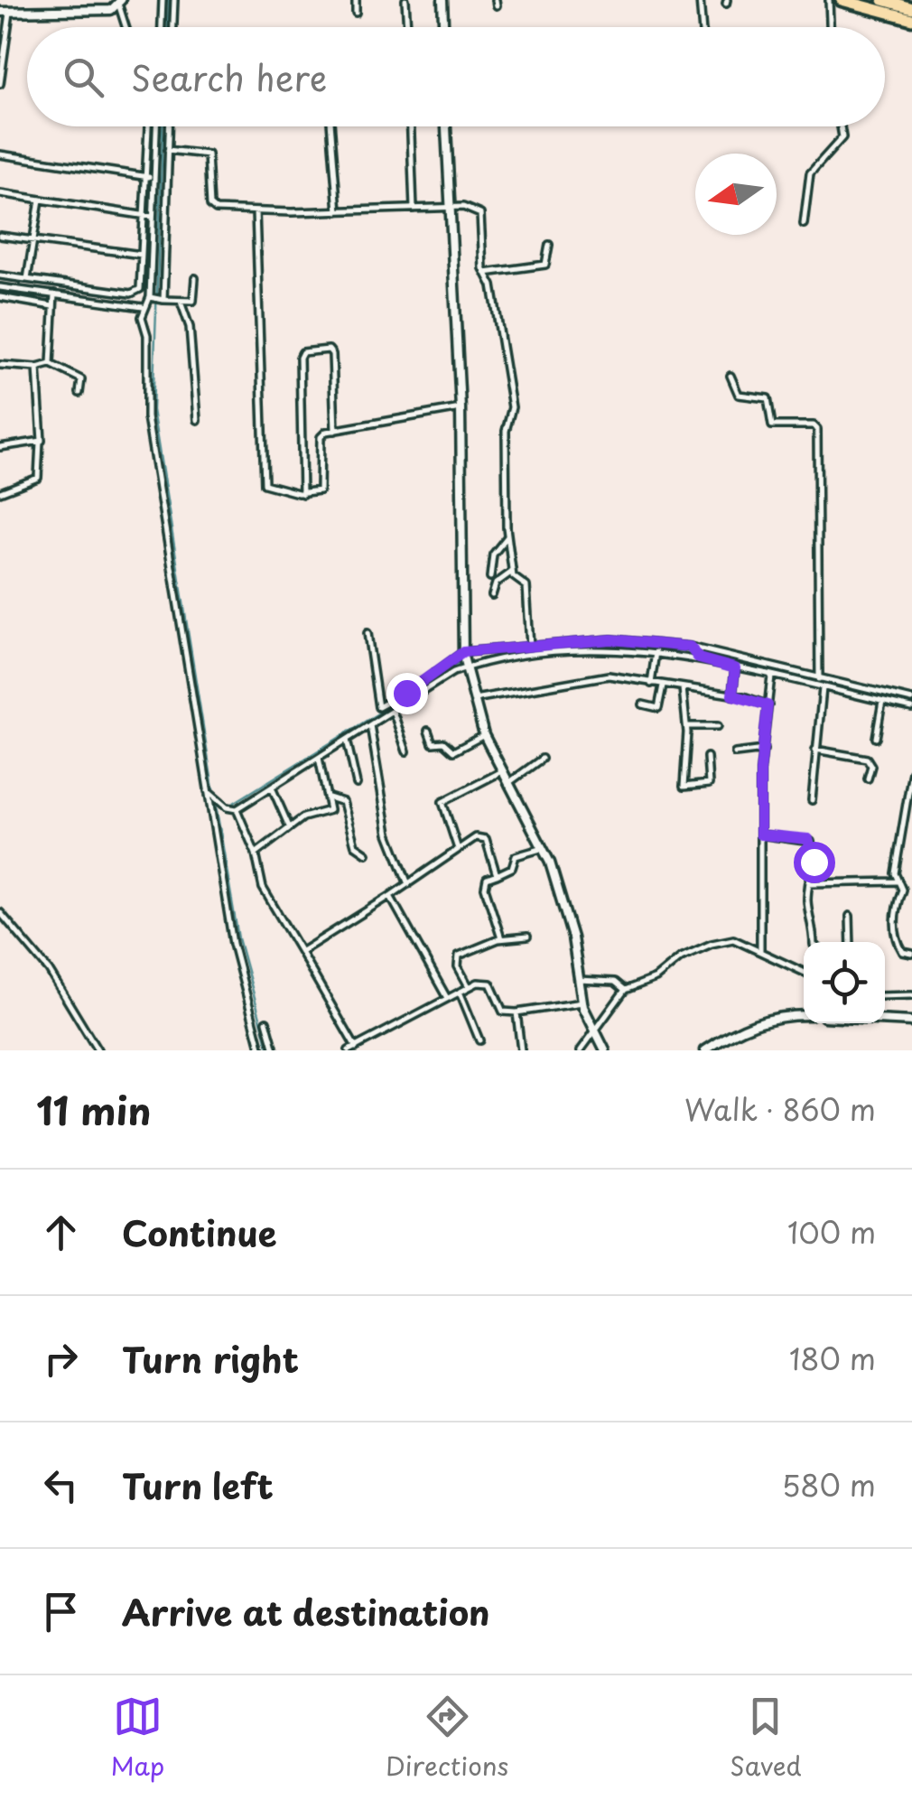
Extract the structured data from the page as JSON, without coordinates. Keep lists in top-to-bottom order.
{
  "north": "left",
  "page": {
    "search": "Search here",
    "heading": ["11 min", "Walk · 860 m"],
    "list": [
      ["Continue", "100 m"],
      ["Turn right", "180 m"],
      ["Turn left", "580 m"],
      "Arrive at destination"
    ],
    "nav": ["Map", "Directions", "Saved"]
  }
}
